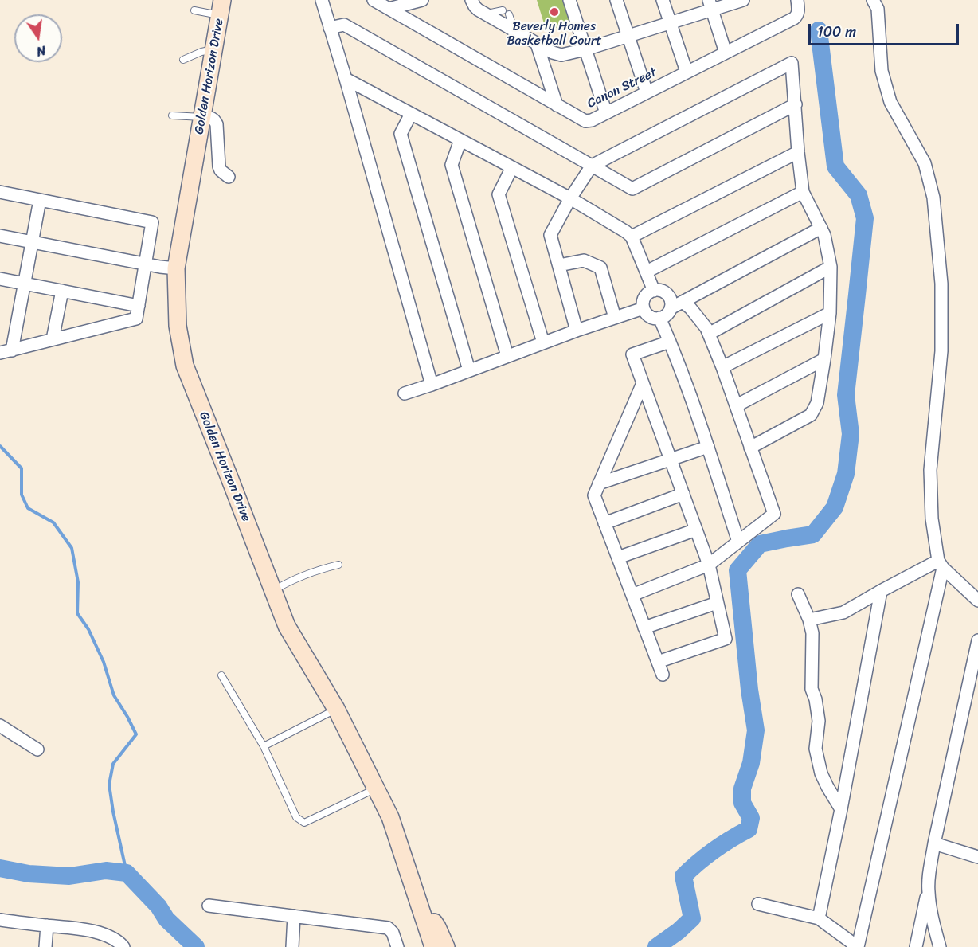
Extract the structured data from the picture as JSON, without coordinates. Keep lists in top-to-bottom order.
{
  "streets": {
    "street": ["Golden Horizon Drive", "Canon Street"]
  },
  "places": ["Beverly Homes Basketball Court"],
  "scale_bar": "100 m",
  "north": "bottom"
}
